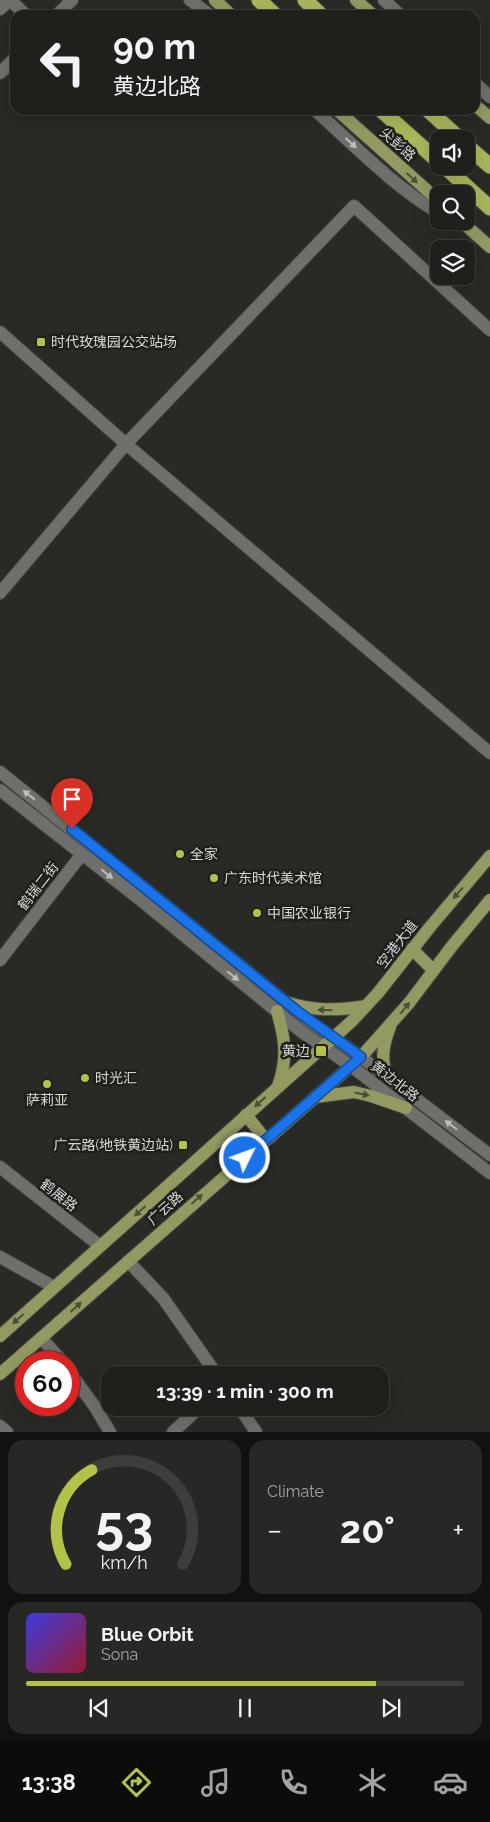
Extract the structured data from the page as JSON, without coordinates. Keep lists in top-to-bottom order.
{
  "streets": {
    "main road": ["尖彭路", "空港大道", "广云路"],
    "street": ["鹤瑞二街", "黄边北路", "鹤展路"]
  },
  "crossings": [
    ["鹤瑞二街", "黄边北路"],
    ["空港大道", "黄边北路"],
    ["空港大道", "广云路"],
    ["黄边北路", "广云路"],
    ["鹤展路", "广云路"]
  ],
  "one_way": ["尖彭路"],
  "places": {
    "transit": ["时代玫瑰园公交站场", "黄边", "广云路(地铁黄边站)"],
    "other": [
      "全家",
      "广东时代美术馆",
      "中国农业银行",
      "时光汇",
      "萨莉亚"
    ]
  },
  "page": {
    "turn": ["90 m", "黄边北路"],
    "limit": "60",
    "trip": "13:39 · 1 min · 300 m",
    "tile": "Climate",
    "heat": ["−", "20°", "+"],
    "song": ["Blue Orbit", "Sona"],
    "tabs": "13:38",
    "gauge": ["53", "km/h"]
  }
}
